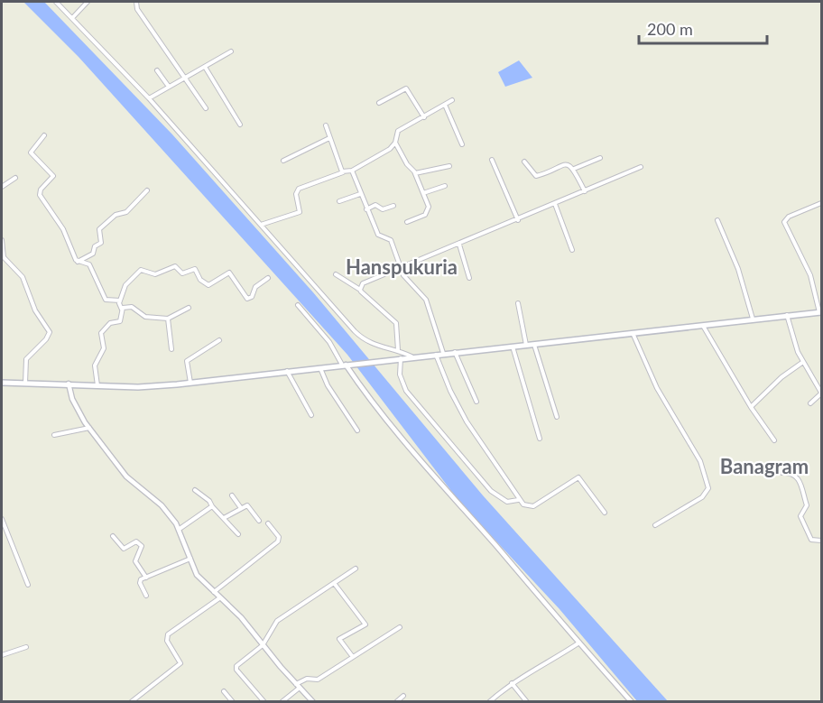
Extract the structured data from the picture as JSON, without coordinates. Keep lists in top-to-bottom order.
{
  "districts": ["Hanspukuria", "Banagram"],
  "scale_bar": "200 m"
}
